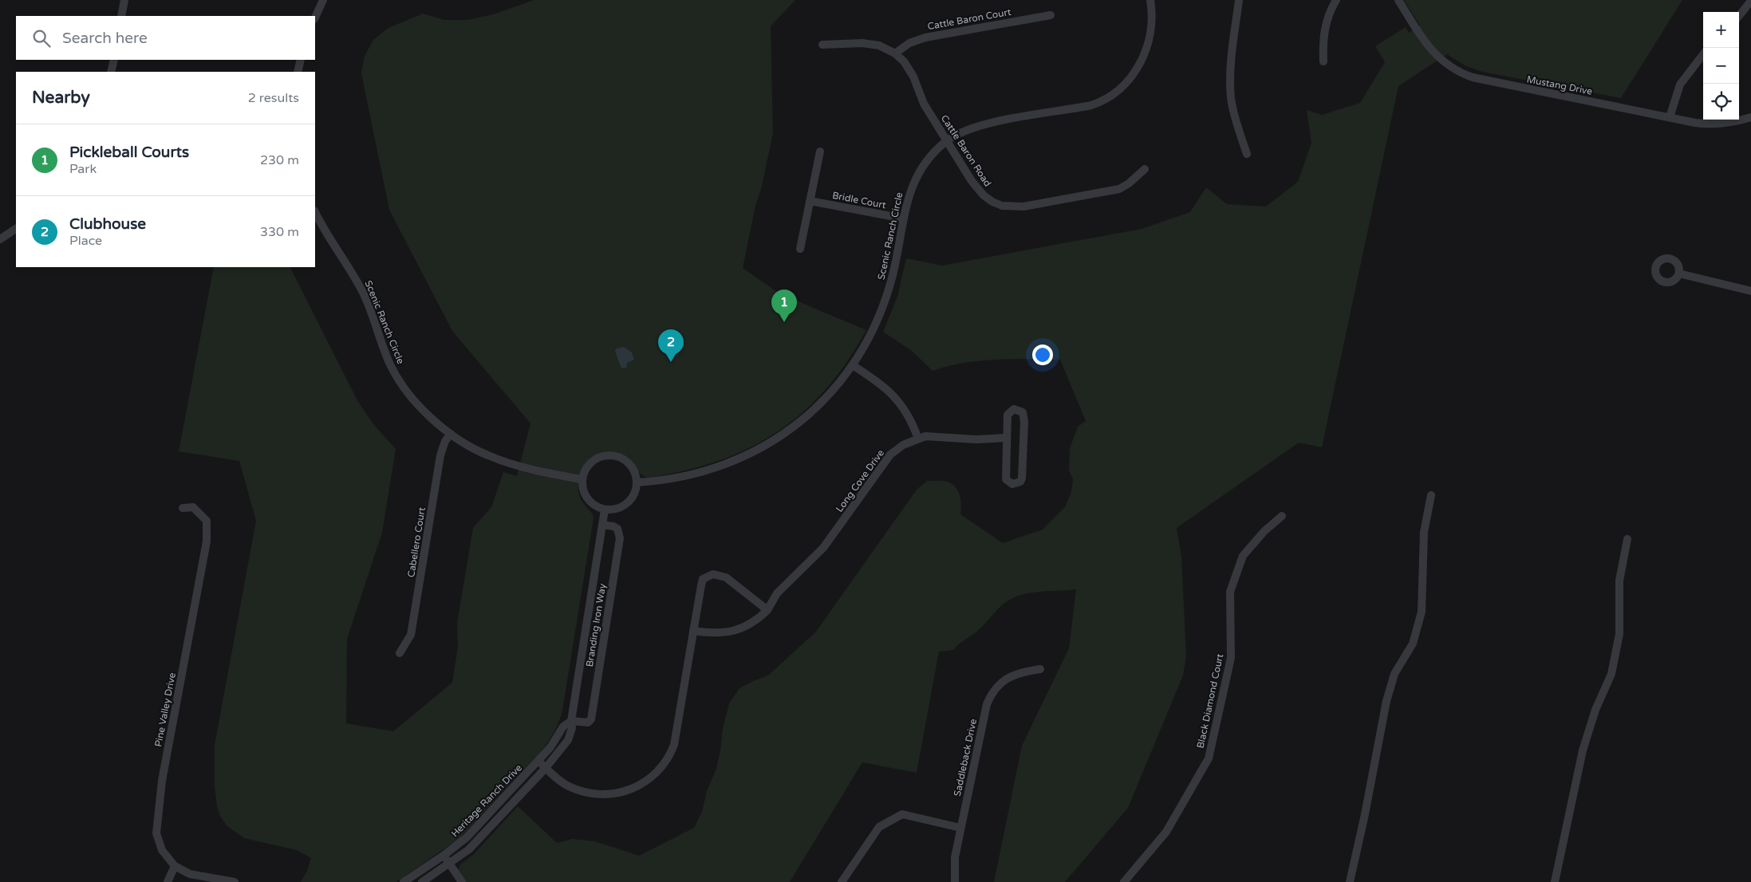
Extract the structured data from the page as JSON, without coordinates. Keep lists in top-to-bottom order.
{
  "streets": {
    "street": [
      "Cattle Baron Court",
      "Mustang Drive",
      "Cattle Baron Road",
      "Bridle Court",
      "Scenic Ranch Circle",
      "Long Cove Drive",
      "Cabellero Court",
      "Branding Iron Way",
      "Black Diamond Court",
      "Pine Valley Drive",
      "Saddleback Drive",
      "Heritage Ranch Drive"
    ]
  },
  "crossings": [
    ["Cattle Baron Court", "Cattle Baron Road"],
    ["Cattle Baron Road", "Scenic Ranch Circle"],
    ["Bridle Court", "Scenic Ranch Circle"],
    ["Scenic Ranch Circle", "Cabellero Court"],
    ["Scenic Ranch Circle", "Heritage Ranch Drive"],
    ["Branding Iron Way", "Heritage Ranch Drive"]
  ],
  "page": {
    "map_buttons": ["+", "−"],
    "search": "Search here",
    "heading": ["Nearby", "2 results"],
    "list": [
      {
        "mark": "1",
        "name": "Pickleball Courts",
        "note": "Park",
        "value": "230 m"
      },
      {
        "mark": "2",
        "name": "Clubhouse",
        "note": "Place",
        "value": "330 m"
      }
    ],
    "pins": ["1", "2"]
  }
}
